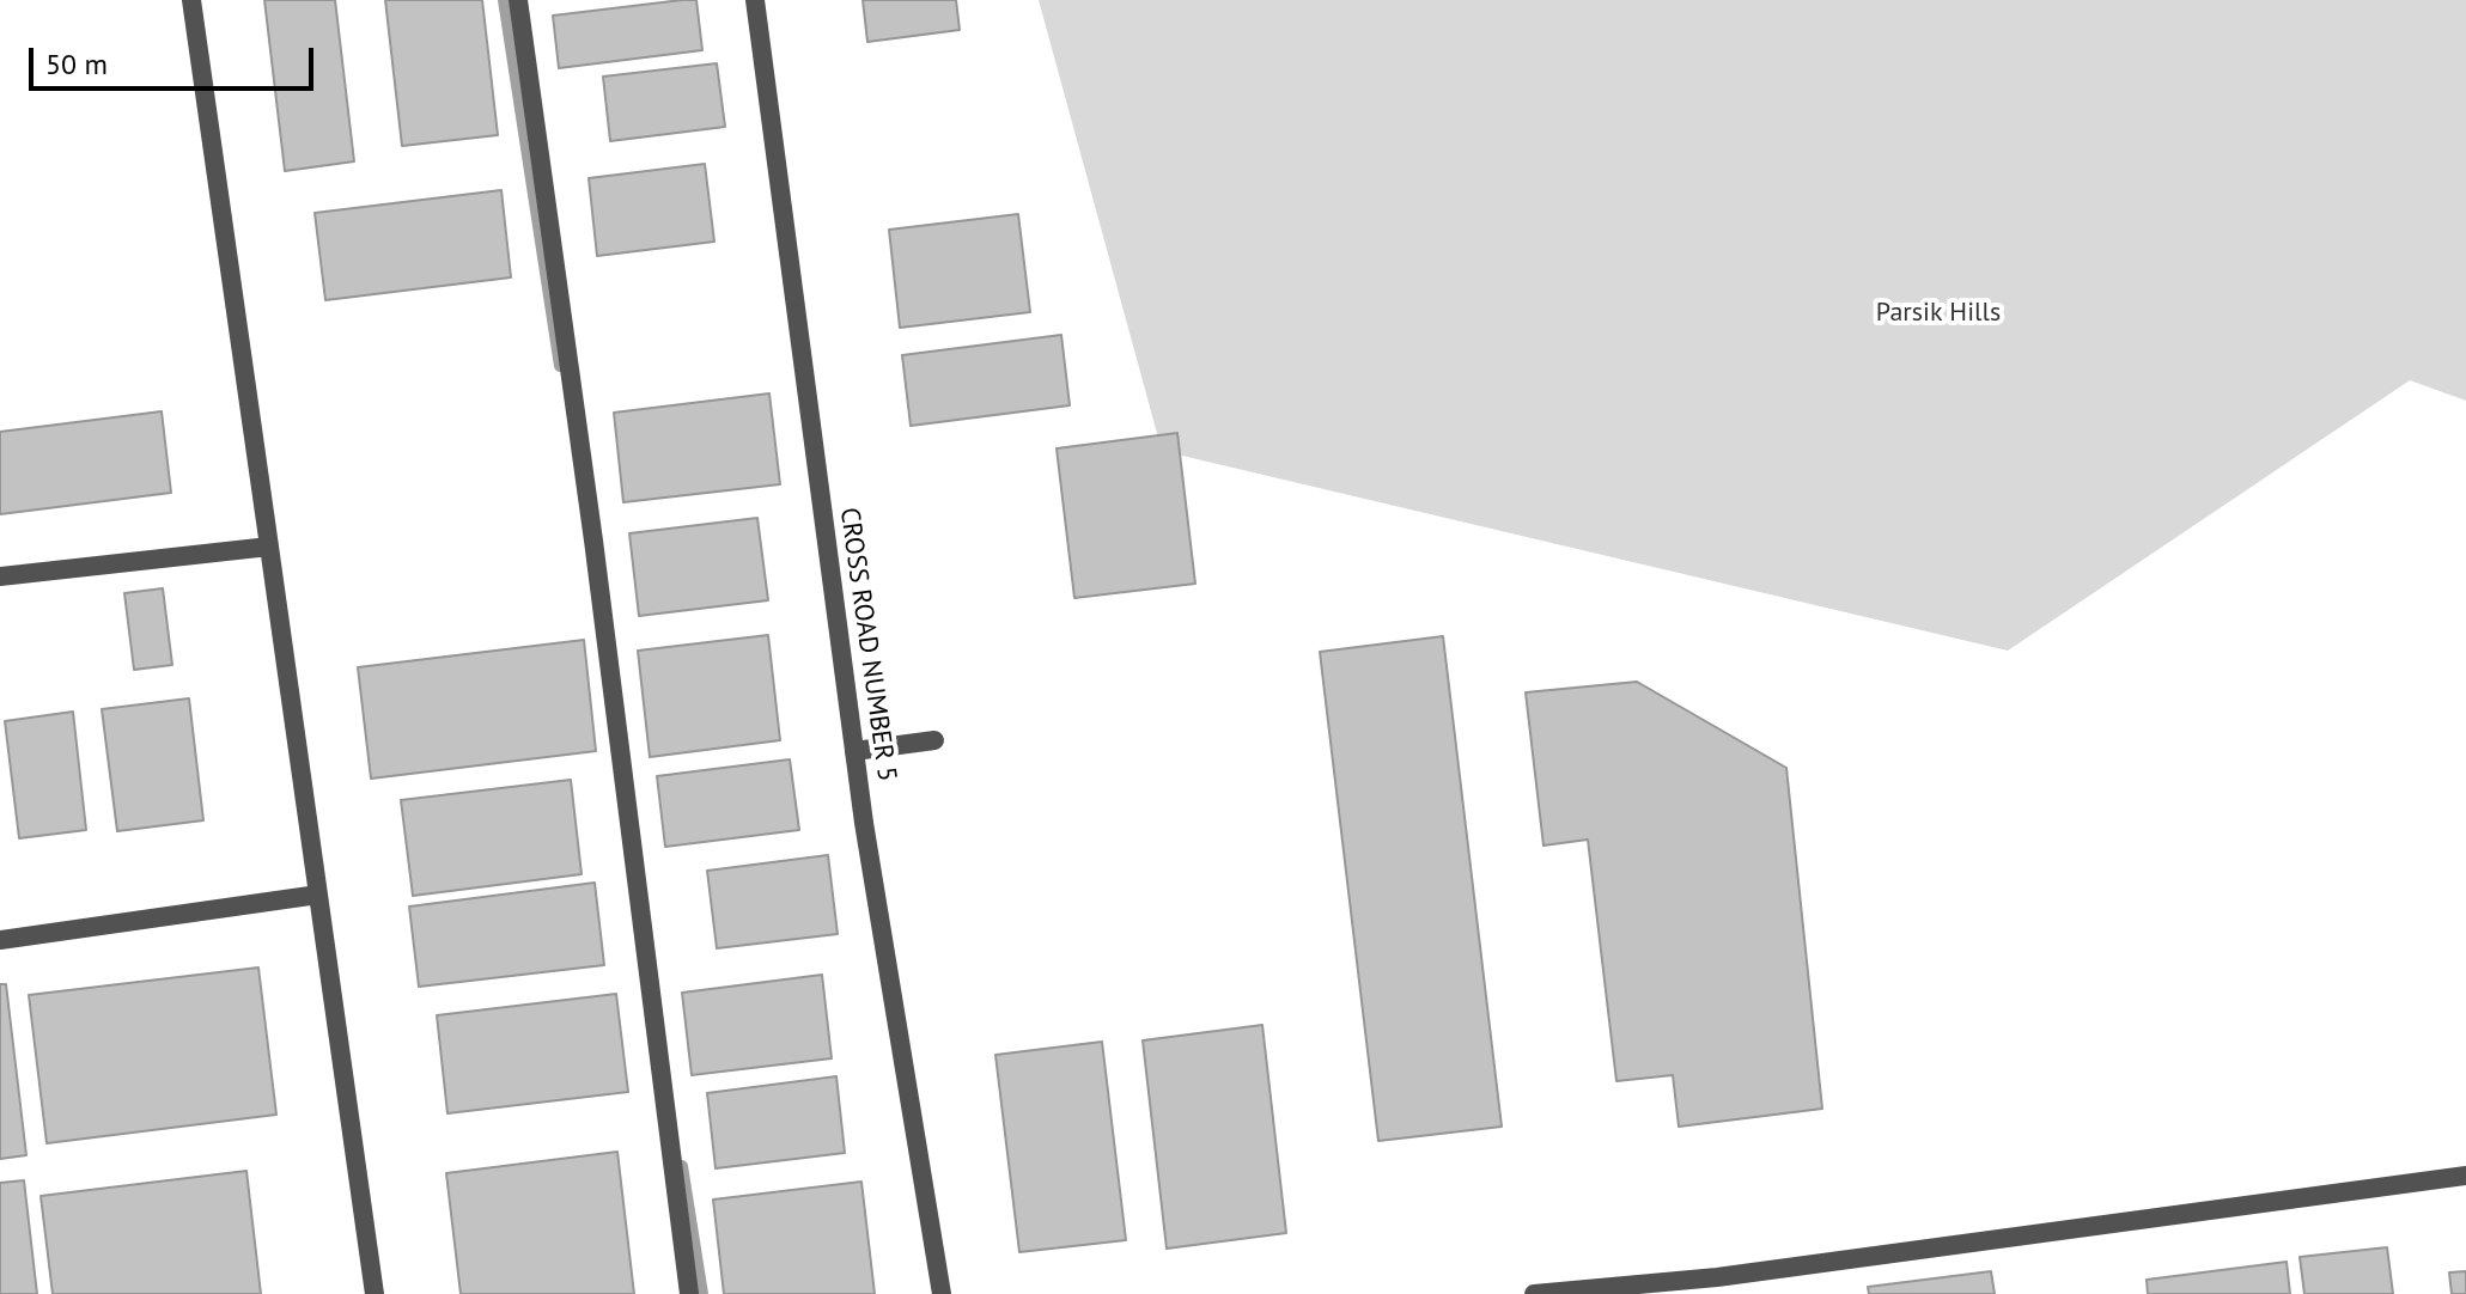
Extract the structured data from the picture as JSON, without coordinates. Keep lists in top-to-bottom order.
{
  "streets": {
    "street": ["CROSS ROAD NUMBER 5"]
  },
  "parks": ["Parsik Hills"],
  "scale_bar": "50 m"
}
